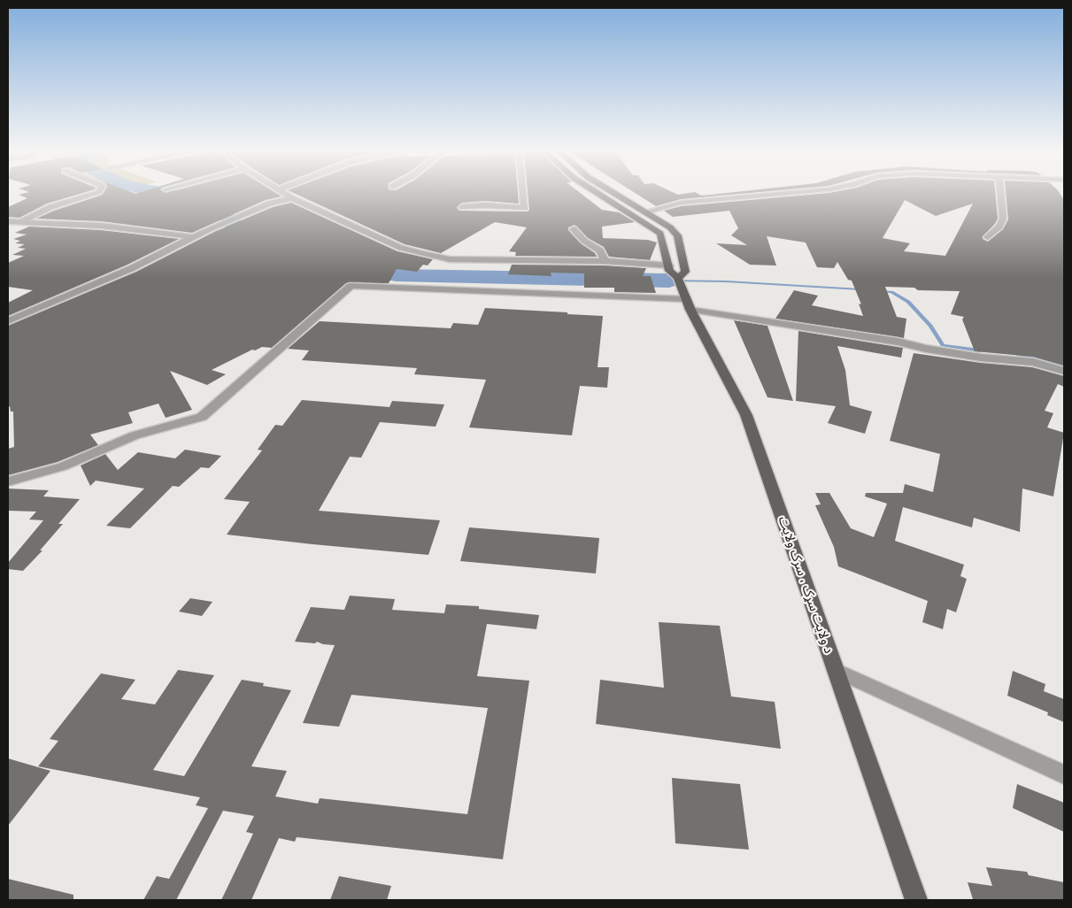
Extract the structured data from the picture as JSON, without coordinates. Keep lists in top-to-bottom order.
{
  "streets": {
    "main road": ["د ولایت سړک ، سرک ولایت"]
  }
}
